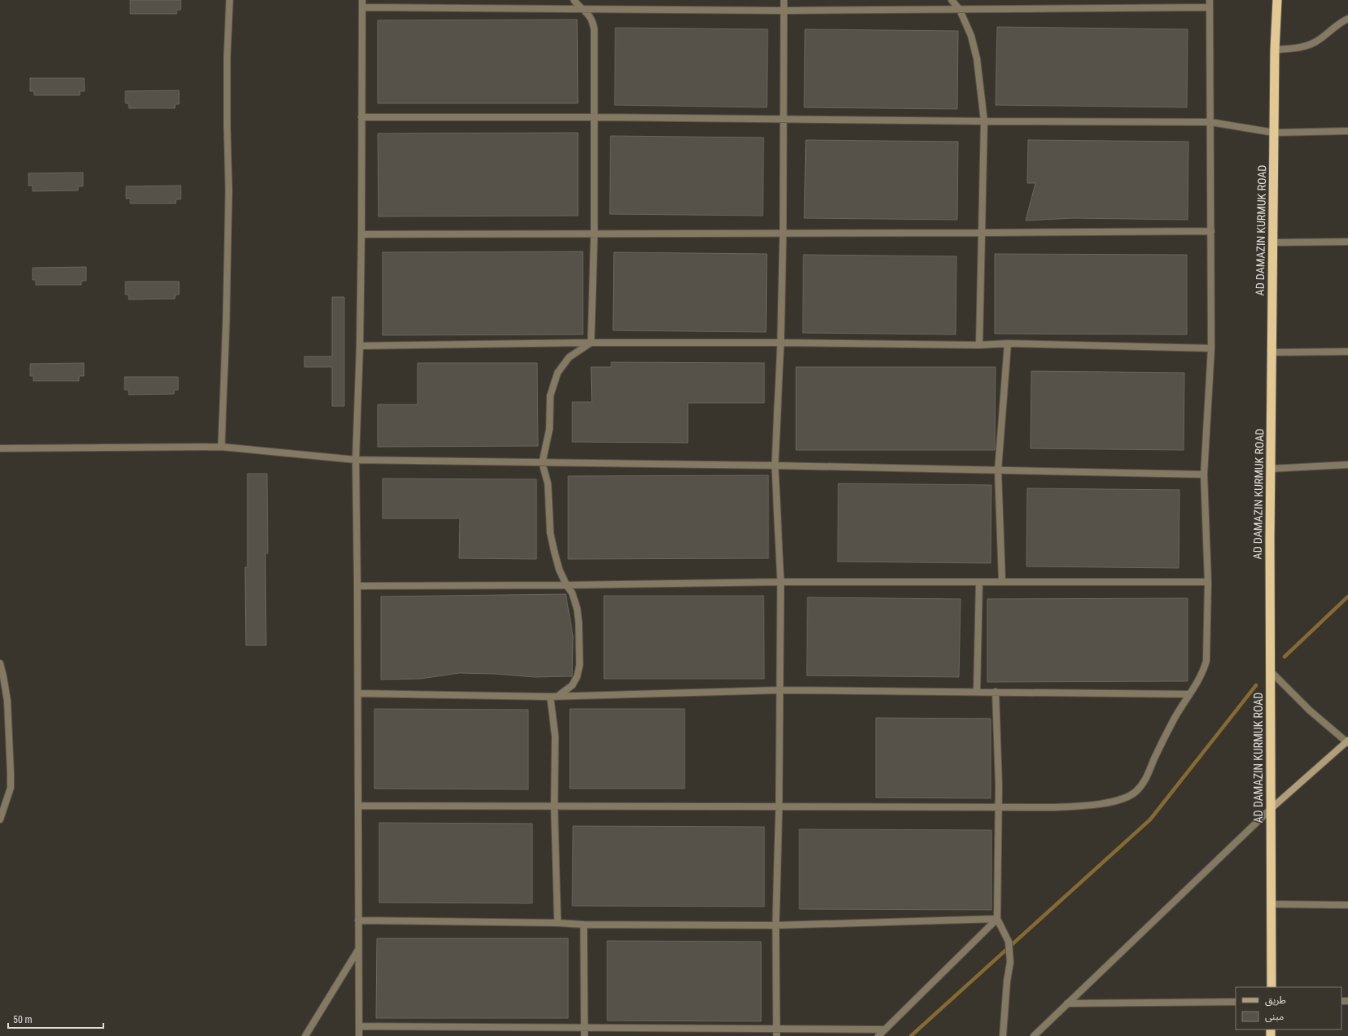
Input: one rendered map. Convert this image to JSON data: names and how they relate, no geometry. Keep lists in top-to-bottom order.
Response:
{
  "streets": {
    "highway": ["AD DAMAZIN KURMUK ROAD"]
  },
  "legend": ["طريق", "مبنى"],
  "scale_bar": "50 m"
}
